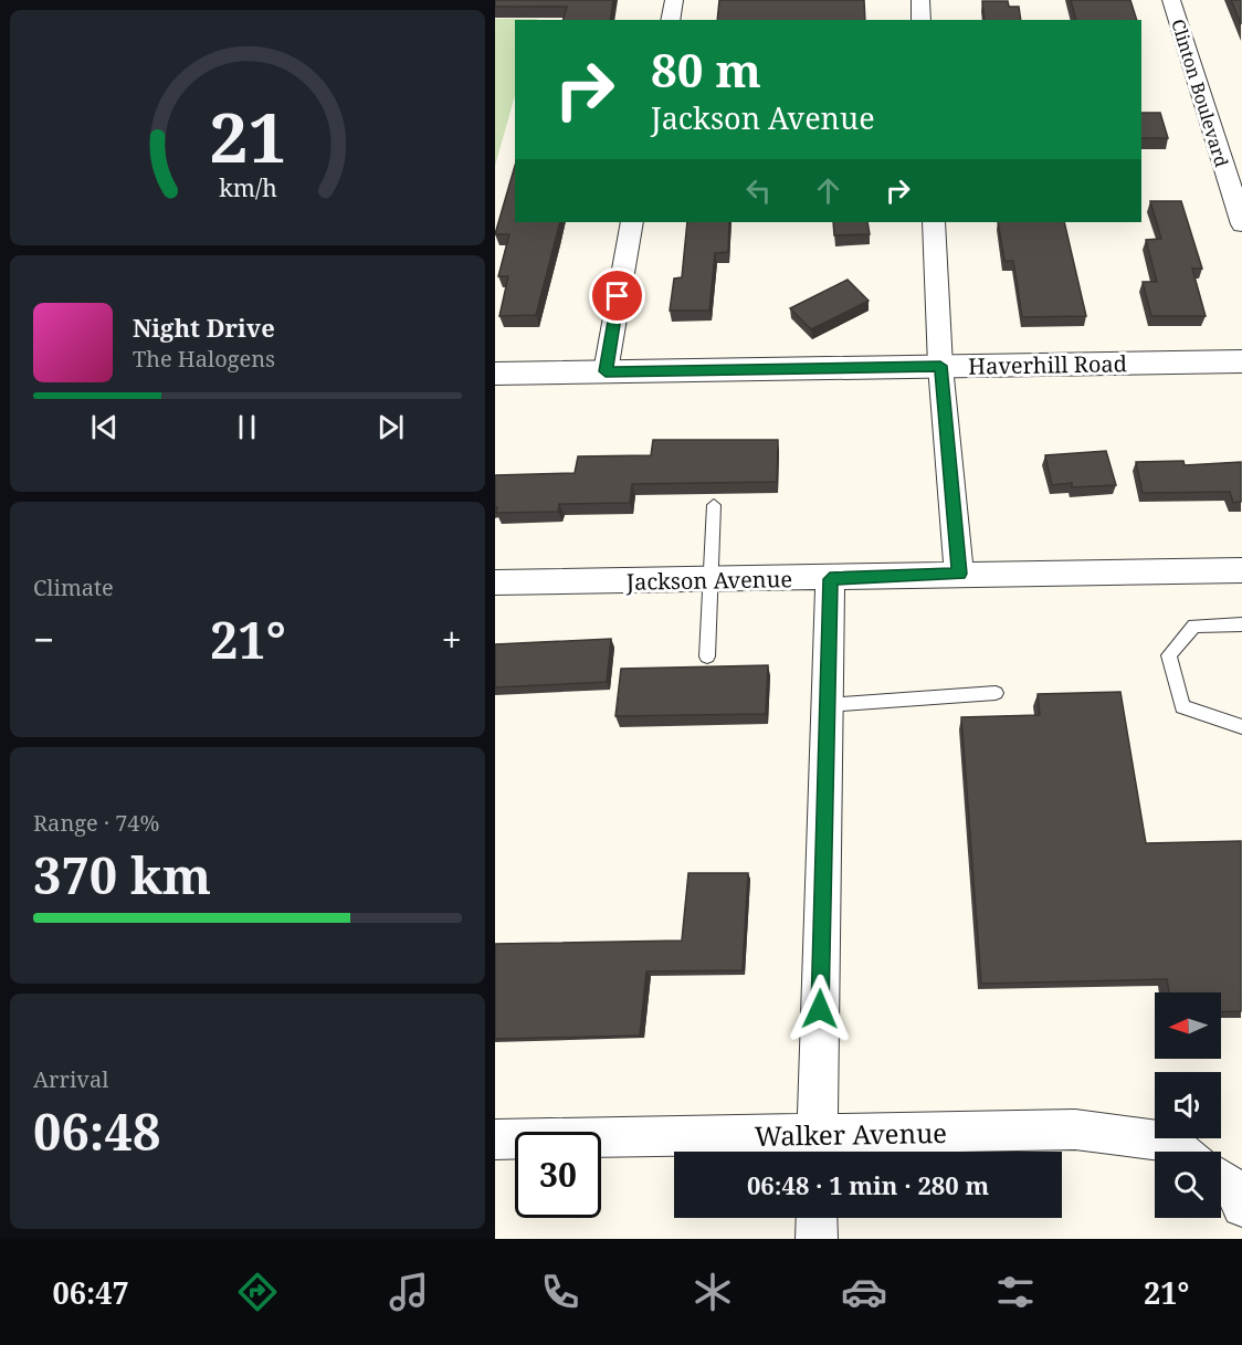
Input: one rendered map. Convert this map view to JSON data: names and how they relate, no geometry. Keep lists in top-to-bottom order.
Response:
{
  "streets": {
    "street": [
      "Clinton Boulevard",
      "Haverhill Road",
      "Jackson Avenue",
      "Walker Avenue"
    ]
  },
  "north": "left",
  "page": {
    "turn": ["80 m", "Jackson Avenue"],
    "song": ["Night Drive", "The Halogens"],
    "tile": [
      "Climate",
      ["Range · 74%", "370 km"],
      ["Arrival", "06:48"]
    ],
    "heat": ["−", "21°", "+"],
    "limit": "30",
    "trip": "06:48 · 1 min · 280 m",
    "tabs": ["06:47", "21°"],
    "gauge": ["21", "km/h"]
  }
}
